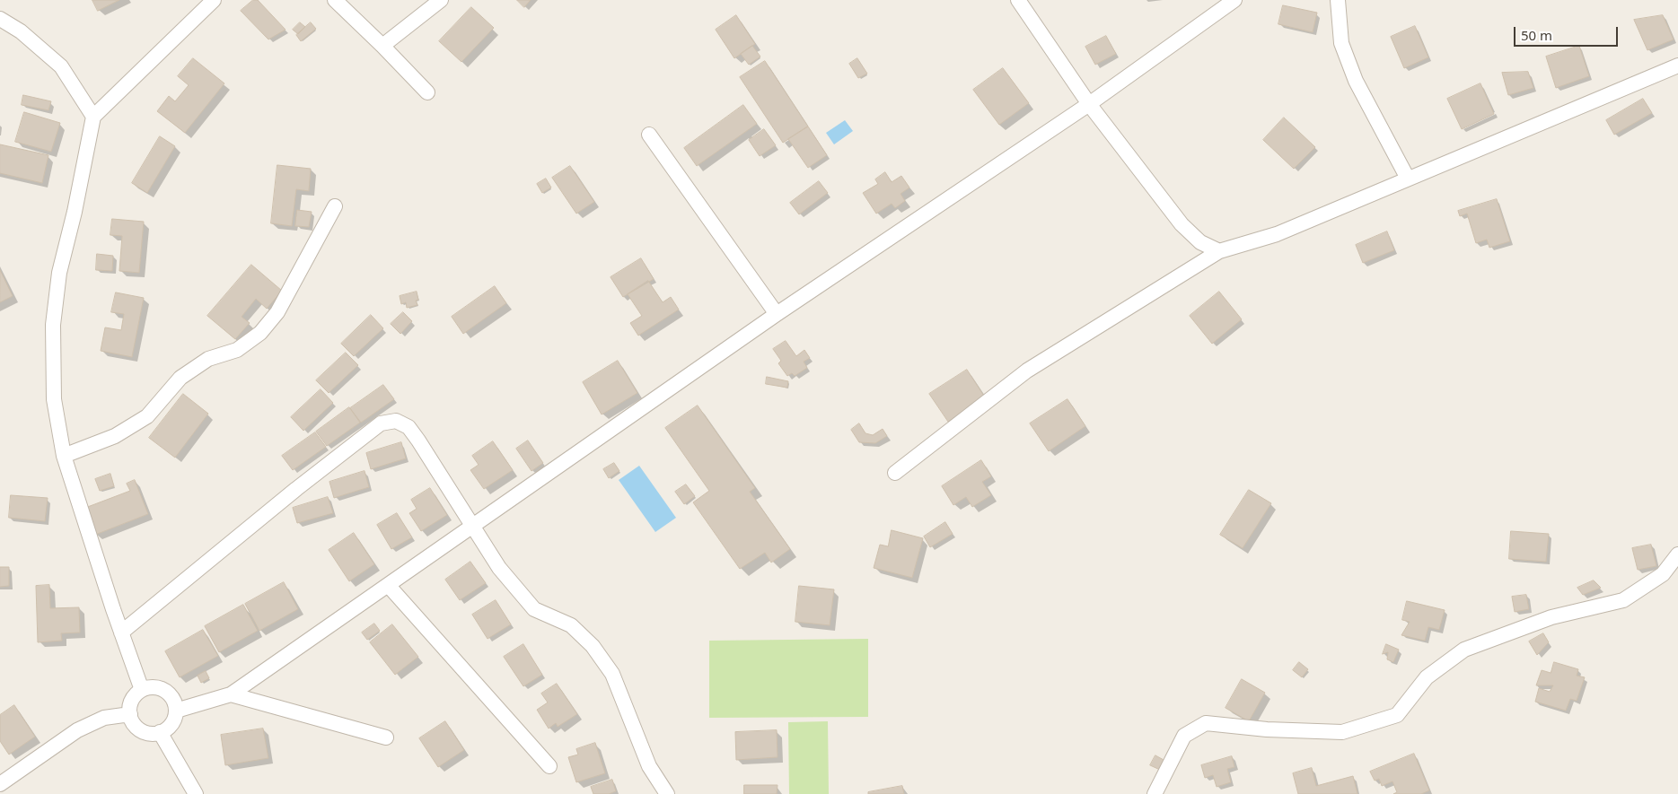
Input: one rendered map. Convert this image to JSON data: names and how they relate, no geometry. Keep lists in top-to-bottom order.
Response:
{
  "scale_bar": "50 m"
}
